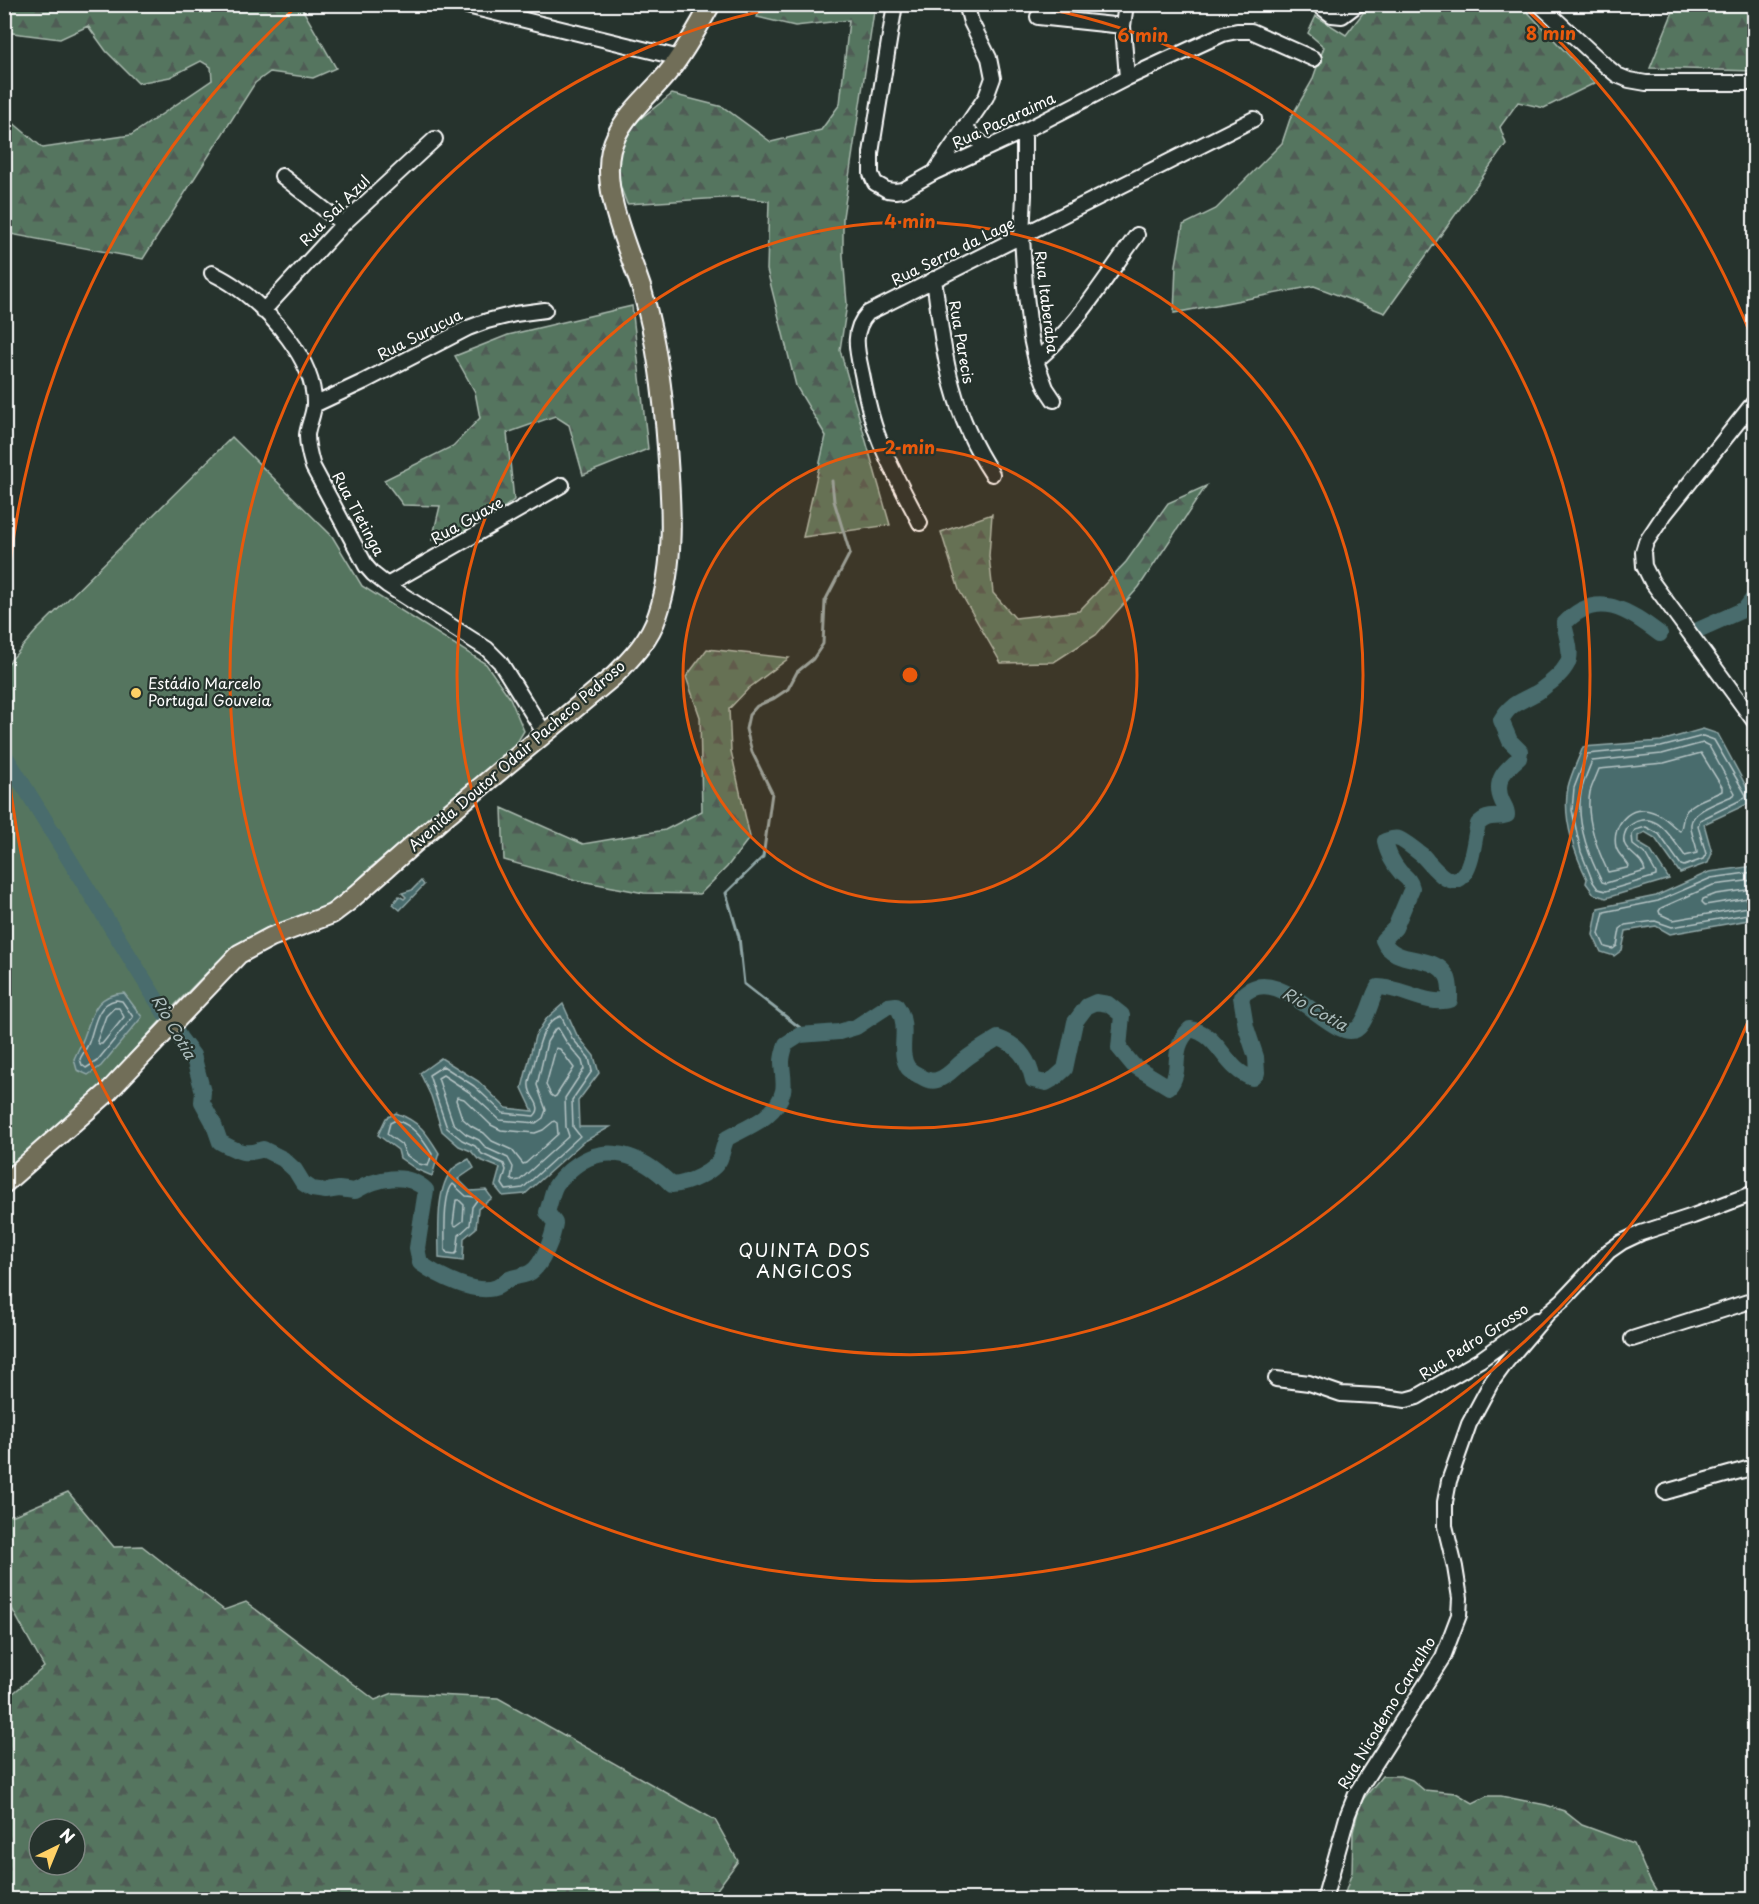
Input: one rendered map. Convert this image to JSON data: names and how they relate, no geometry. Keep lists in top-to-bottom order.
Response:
{
  "streets": {
    "main road": ["Avenida Doutor Odair Pacheco Pedroso"],
    "street": [
      "Rua Pacaraima",
      "Rua Sai Azul",
      "Rua Serra da Lage",
      "Rua Itaberaba",
      "Rua Surucua",
      "Rua Parecis",
      "Rua Tietinga",
      "Rua Guaxe",
      "Rua Pedro Grosso",
      "Rua Nicodemo Carvalho"
    ]
  },
  "crossings": [
    ["Rua Pacaraima", "Rua Itaberaba"],
    ["Rua Sai Azul", "Rua Tietinga"],
    ["Rua Serra da Lage", "Rua Itaberaba"],
    ["Rua Serra da Lage", "Rua Parecis"],
    ["Rua Surucua", "Rua Tietinga"],
    ["Rua Tietinga", "Rua Guaxe"],
    ["Rua Tietinga", "Avenida Doutor Odair Pacheco Pedroso"],
    ["Rua Pedro Grosso", "Rua Nicodemo Carvalho"]
  ],
  "districts": ["QUINTA DOS ANGICOS"],
  "water": ["Rio Cotia"],
  "places": ["Estádio Marcelo Portugal Gouveia"],
  "north": "top right",
  "rings": [
    "8 min",
    "6 min",
    "4 min",
    "2 min"
  ]
}
